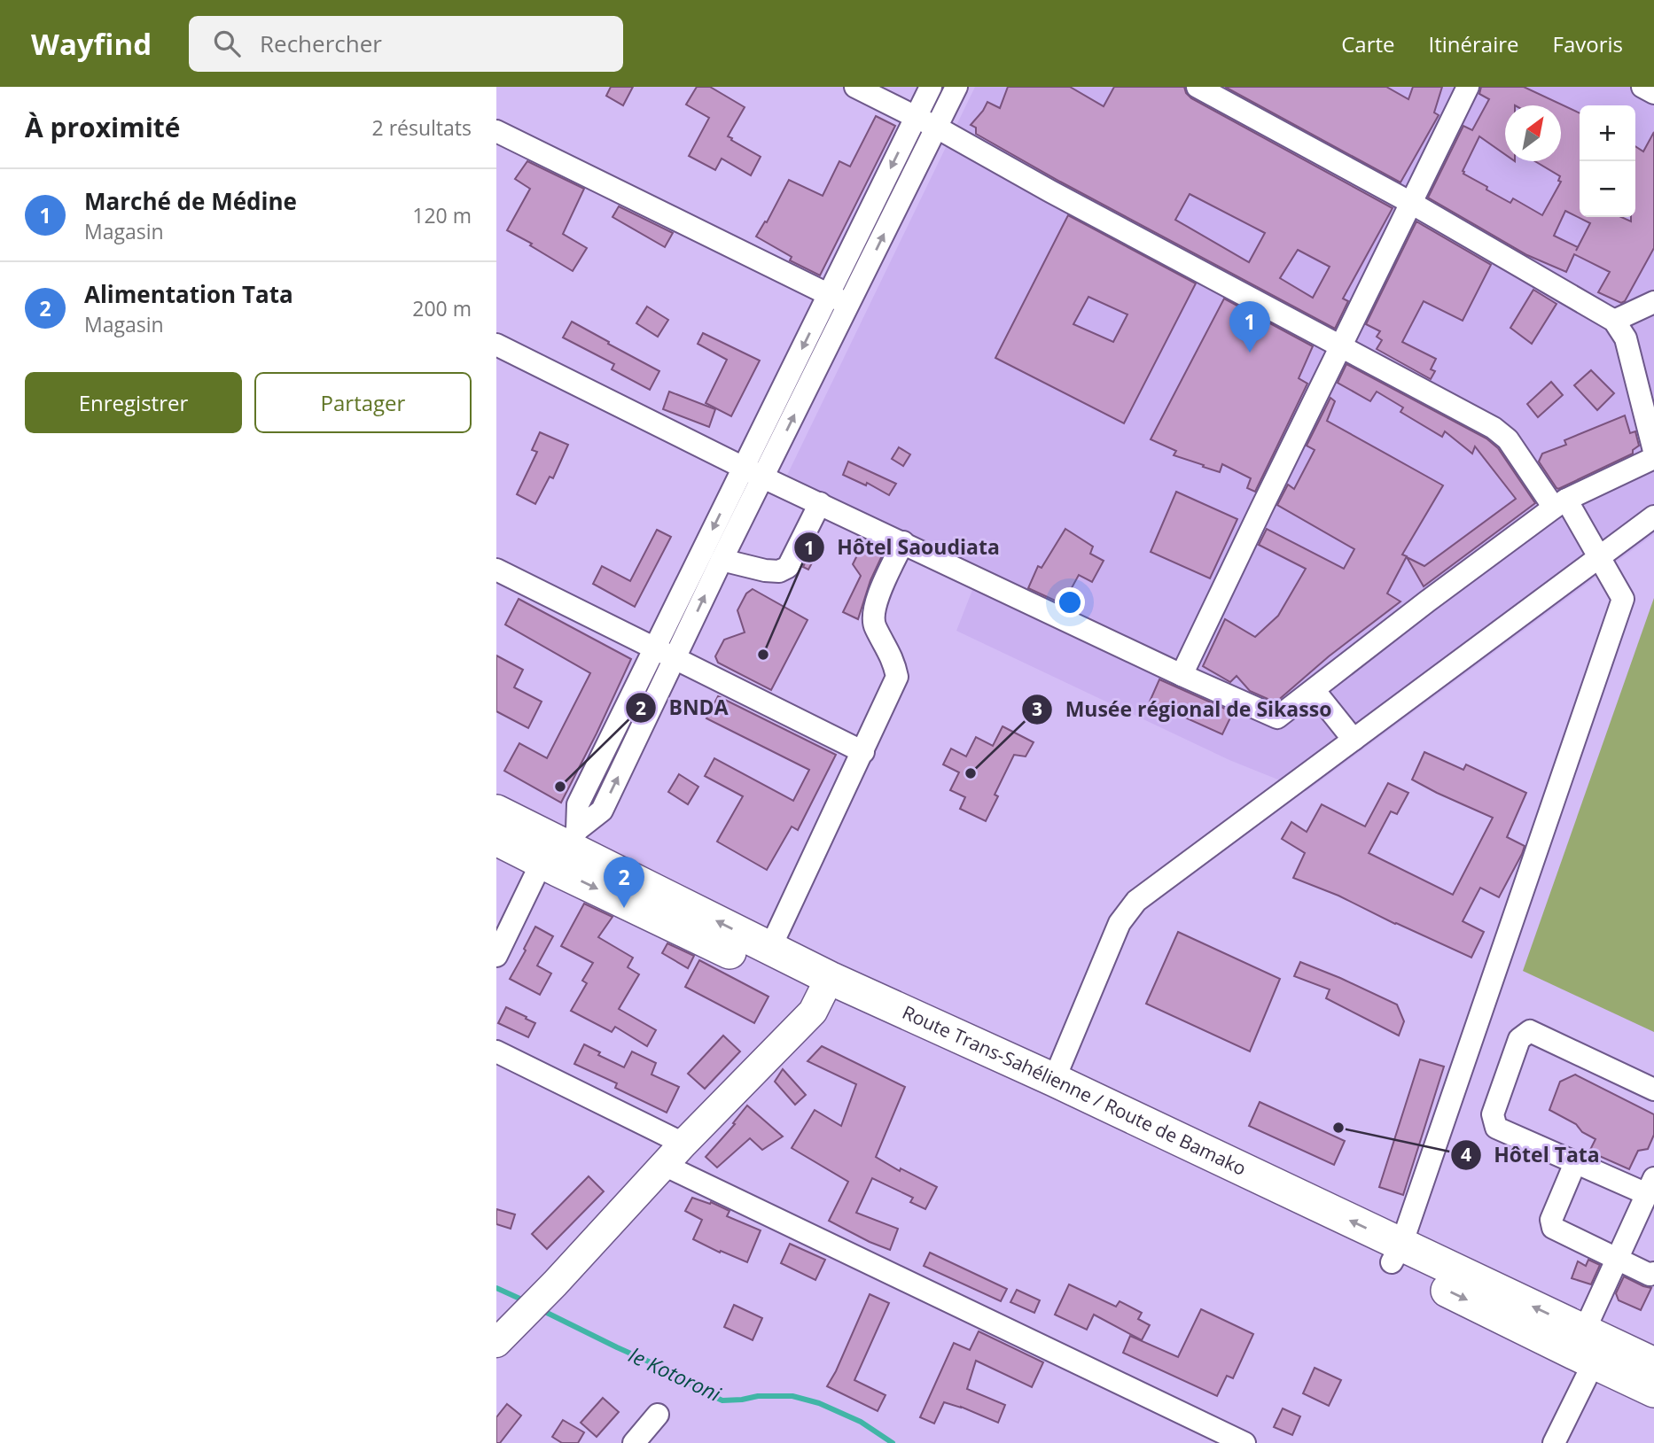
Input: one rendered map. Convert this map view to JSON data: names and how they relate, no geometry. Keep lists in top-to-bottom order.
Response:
{
  "streets": {
    "highway": ["Route Trans-Sahélienne / Route de Bamako"]
  },
  "water": ["le Kotoroni"],
  "places": [
    "Hôtel Saoudiata",
    "Musée régional de Sikasso",
    "BNDA",
    "Hôtel Tata"
  ],
  "north": "top right",
  "page": {
    "header": "Wayfind",
    "search": "Rechercher",
    "nav": ["Carte", "Itinéraire", "Favoris"],
    "heading": ["À proximité", "2 résultats"],
    "map_buttons": ["+", "−"],
    "list": [
      {
        "mark": "1",
        "name": "Marché de Médine",
        "note": "Magasin",
        "value": "120 m"
      },
      {
        "mark": "2",
        "name": "Alimentation Tata",
        "note": "Magasin",
        "value": "200 m"
      }
    ],
    "pins": ["1", "2"],
    "buttons": ["Enregistrer", "Partager"]
  }
}
